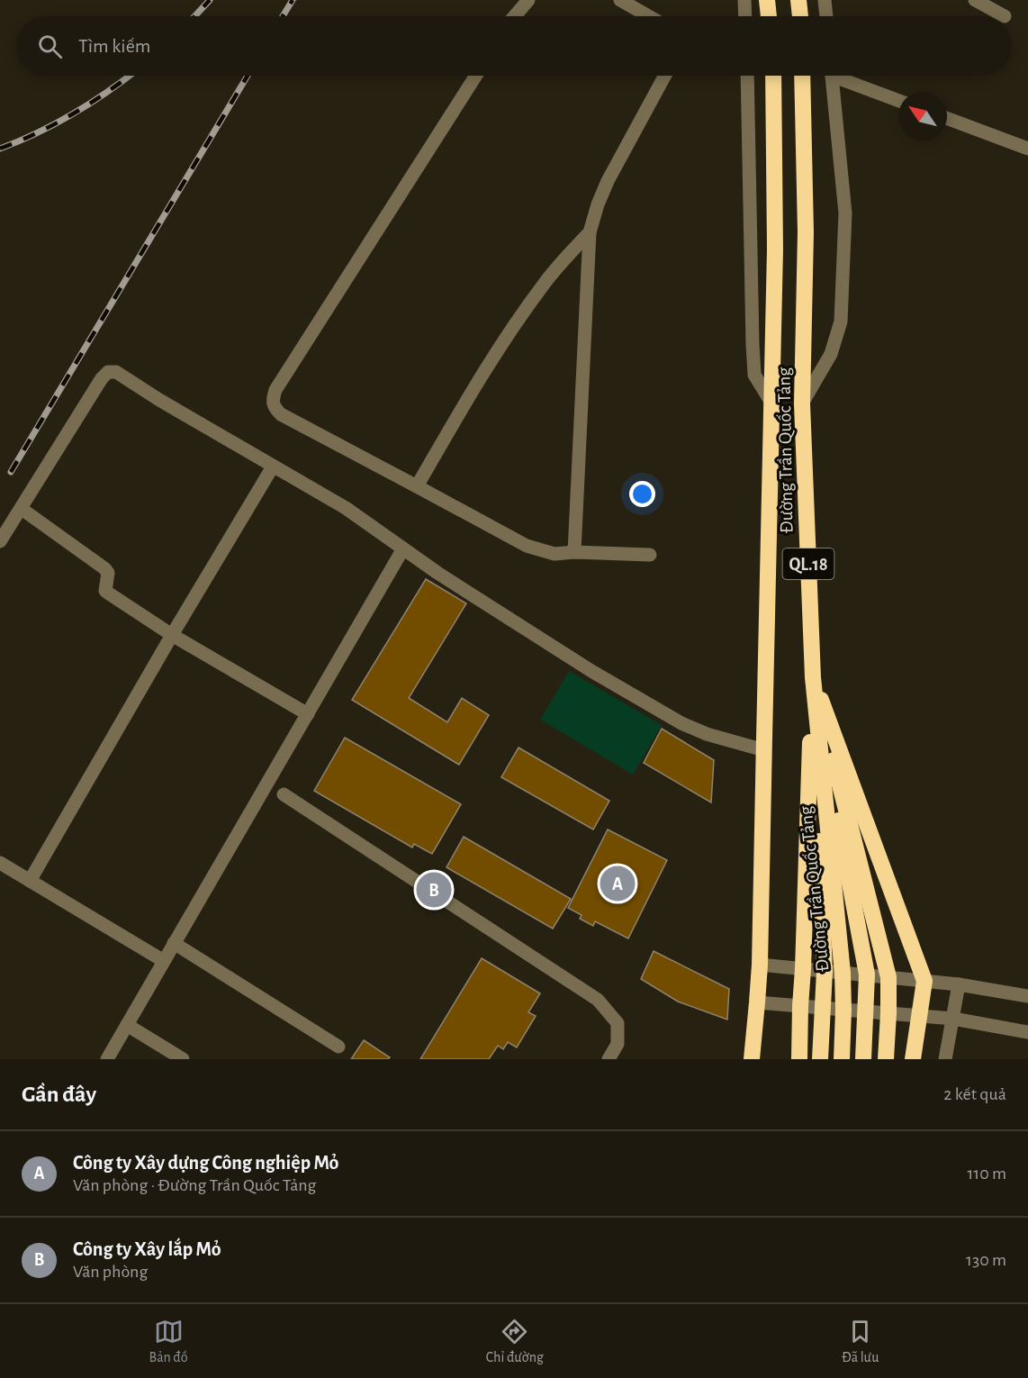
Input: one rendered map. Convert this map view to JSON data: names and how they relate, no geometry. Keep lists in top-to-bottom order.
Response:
{
  "streets": {
    "highway": ["Đường Trần Quốc Tảng", "QL.18"]
  },
  "north": "top left",
  "page": {
    "search": "Tìm kiếm",
    "pins": ["A", "B"],
    "heading": ["Gần đây", "2 kết quả"],
    "list": [
      {
        "mark": "A",
        "name": "Công ty Xây dựng Công nghiệp Mỏ",
        "note": "Văn phòng · Đường Trần Quốc Tảng",
        "value": "110 m"
      },
      {
        "mark": "B",
        "name": "Công ty Xây lắp Mỏ",
        "note": "Văn phòng",
        "value": "130 m"
      }
    ],
    "nav": ["Bản đồ", "Chỉ đường", "Đã lưu"]
  }
}
